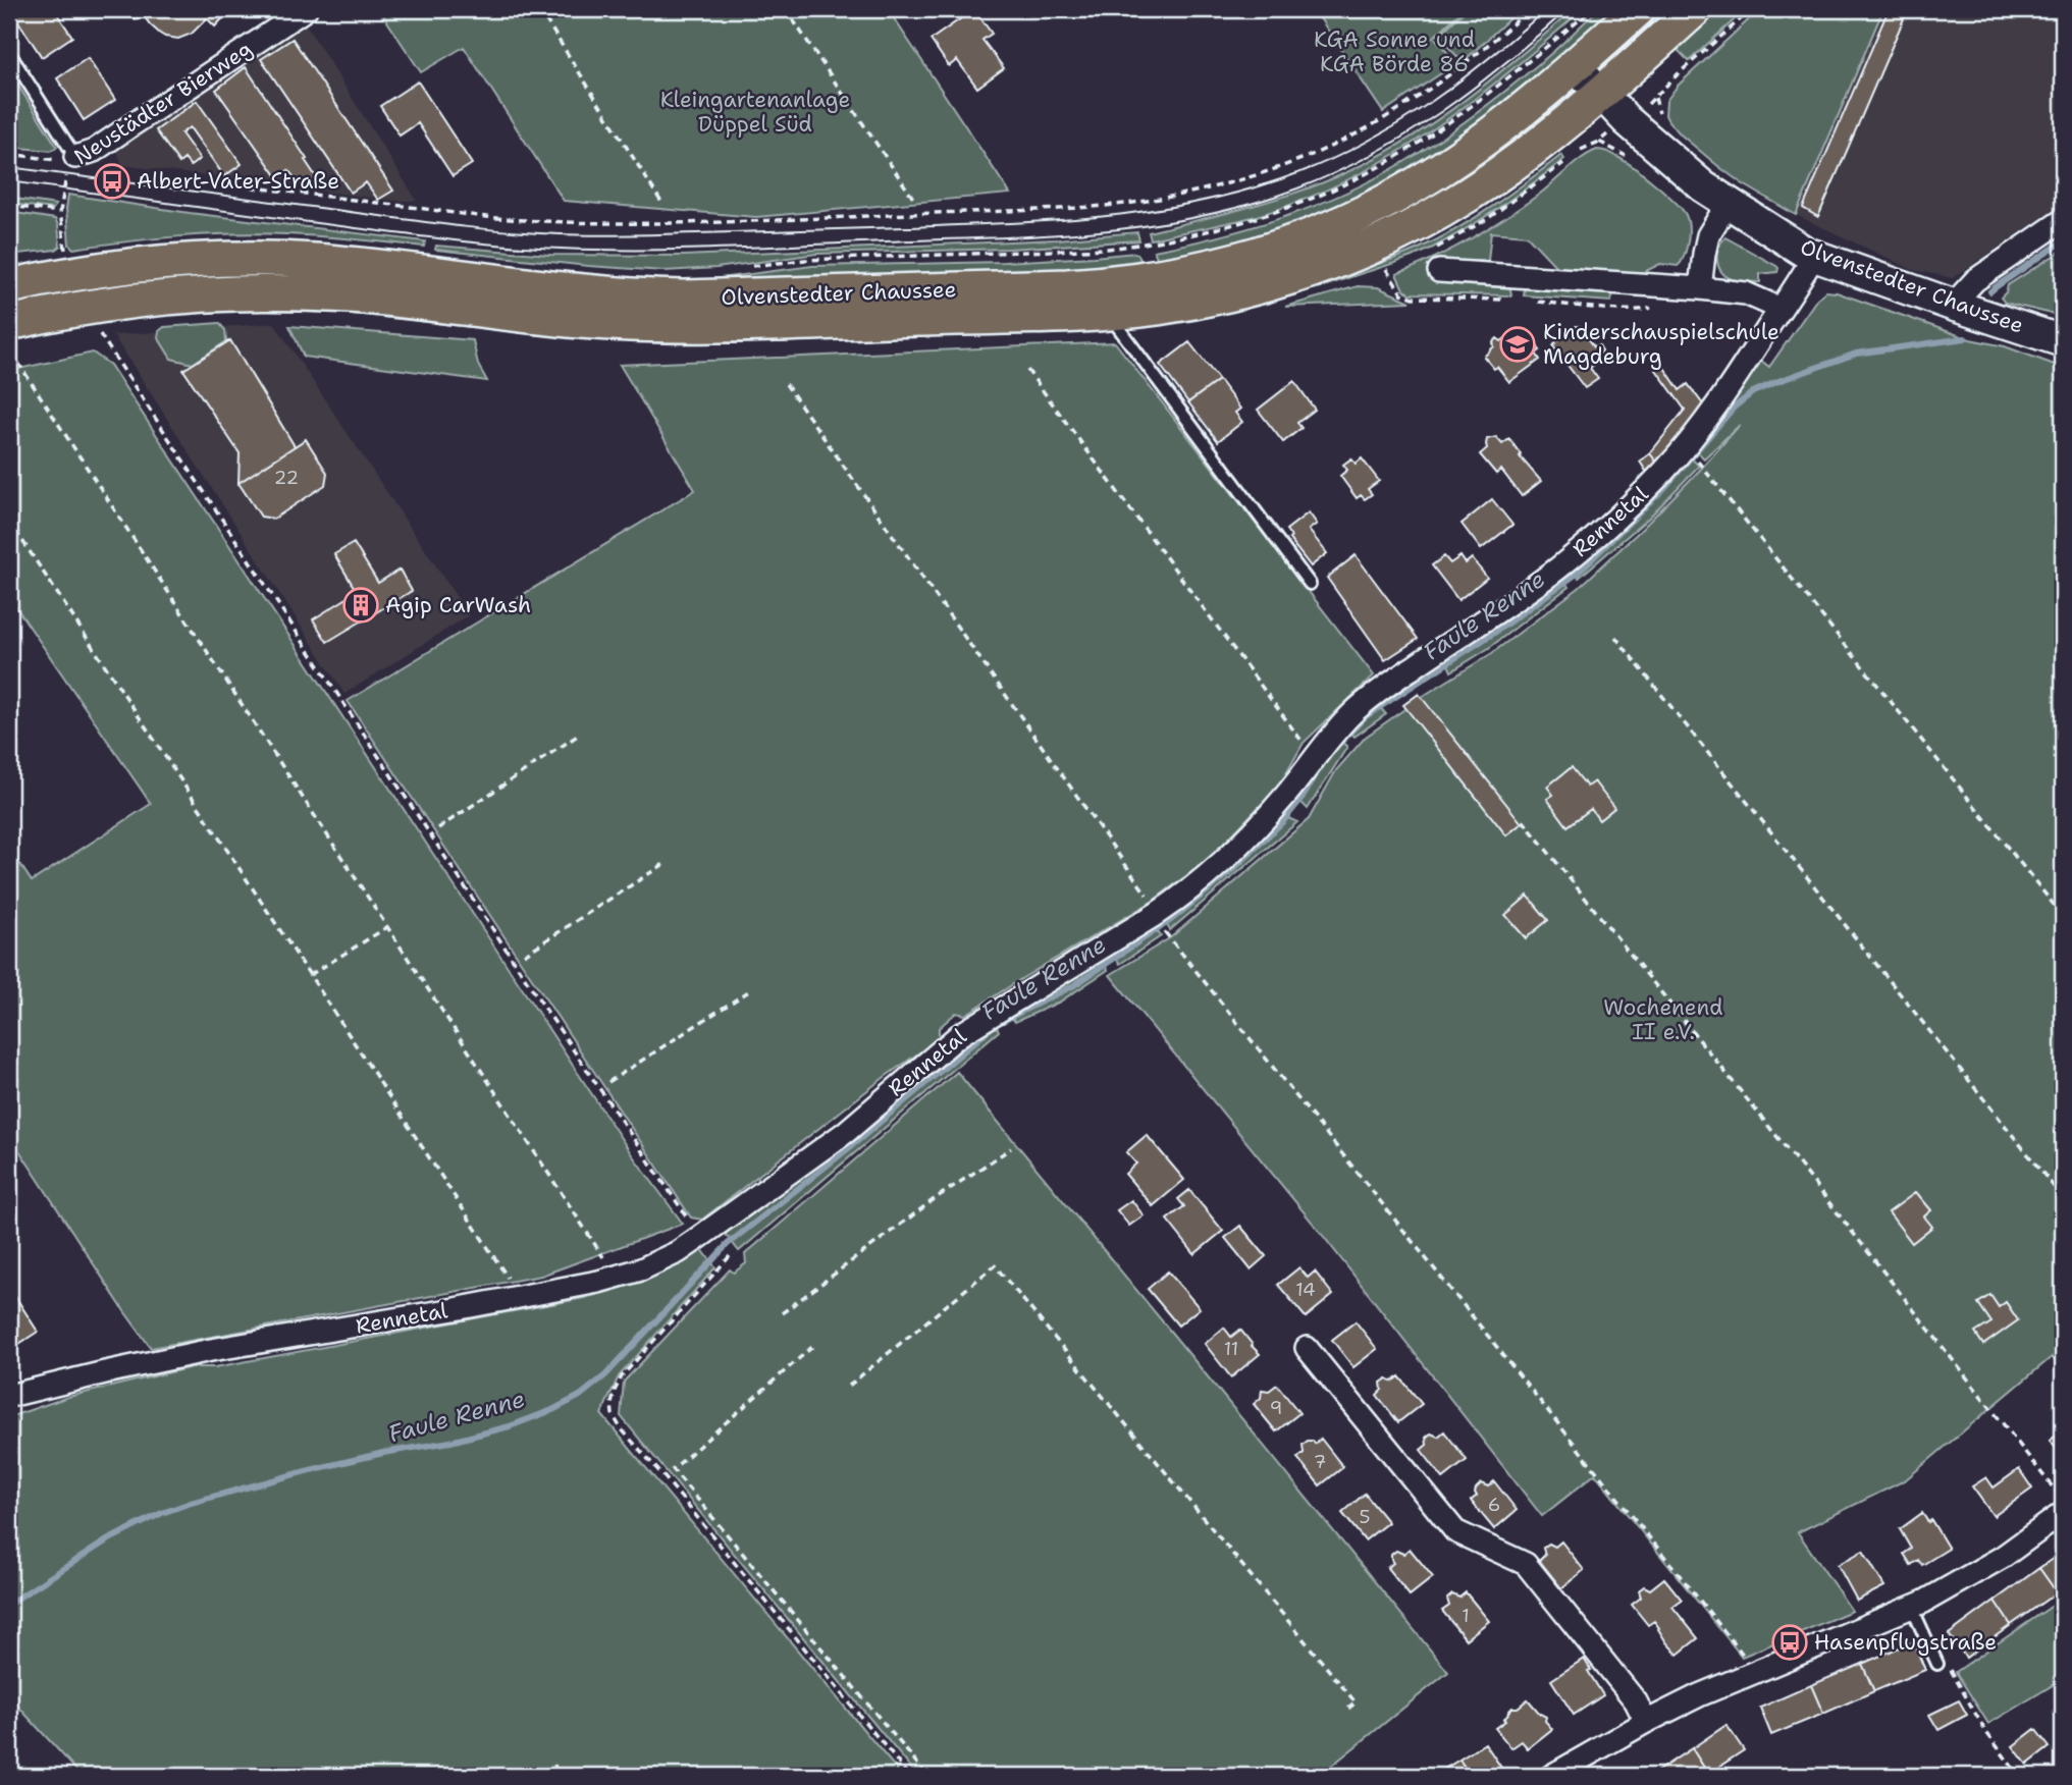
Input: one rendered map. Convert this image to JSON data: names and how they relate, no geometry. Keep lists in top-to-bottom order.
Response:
{
  "streets": {
    "main road": ["Olvenstedter Chaussee"],
    "street": ["Neustädter Bierweg", "Rennetal"]
  },
  "crossings": [
    ["Olvenstedter Chaussee", "Rennetal"]
  ],
  "water": ["Faule Renne"],
  "parks": ["KGA Sonne und KGA Börde 86", "Kleingartenanlage Düppel Süd", "Wochenend II e.V."],
  "places": {
    "bus stop": ["Albert-Vater-Straße", "Hasenpflugstraße"],
    "school or university": ["Kinderschauspielschule Magdeburg"],
    "building": ["Agip CarWash"]
  },
  "house_numbers": [
    "22",
    "14",
    "11",
    "9",
    "7",
    "6",
    "5",
    "1"
  ]
}
